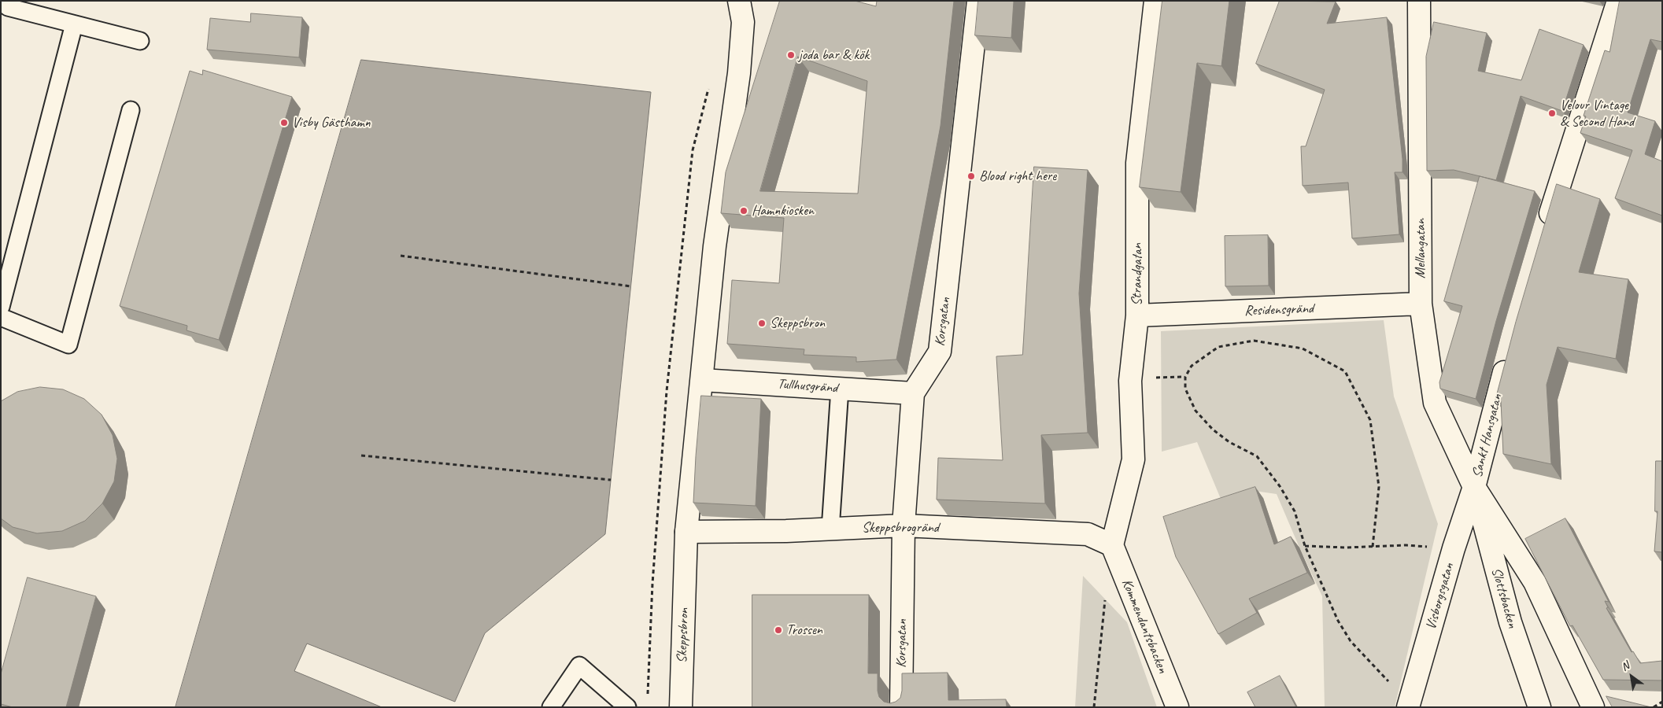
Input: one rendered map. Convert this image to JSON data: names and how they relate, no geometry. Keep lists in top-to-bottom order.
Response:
{
  "streets": {
    "street": [
      "Mellangatan",
      "Strandgatan",
      "Residensgränd",
      "Korsgatan",
      "Tullhusgränd",
      "Sankt Hansgatan",
      "Skeppsbrogränd",
      "Visborgsgatan",
      "Slottsbacken",
      "Kommendantsbacken",
      "Skeppsbron"
    ]
  },
  "crossings": [
    ["Mellangatan", "Residensgränd"],
    ["Mellangatan", "Sankt Hansgatan"],
    ["Mellangatan", "Visborgsgatan"],
    ["Mellangatan", "Slottsbacken"],
    ["Strandgatan", "Residensgränd"],
    ["Strandgatan", "Skeppsbrogränd"],
    ["Strandgatan", "Kommendantsbacken"],
    ["Korsgatan", "Tullhusgränd"],
    ["Korsgatan", "Skeppsbrogränd"],
    ["Tullhusgränd", "Skeppsbron"],
    ["Sankt Hansgatan", "Visborgsgatan"],
    ["Sankt Hansgatan", "Slottsbacken"],
    ["Skeppsbrogränd", "Kommendantsbacken"],
    ["Skeppsbrogränd", "Skeppsbron"],
    ["Visborgsgatan", "Slottsbacken"]
  ],
  "places": [
    "joda bar & kök",
    "Velour Vintage & Second Hand",
    "Visby Gästhamn",
    "Blood right here",
    "Hamnkiosken",
    "Skeppsbron",
    "Trossen"
  ],
  "north": "top left"
}
